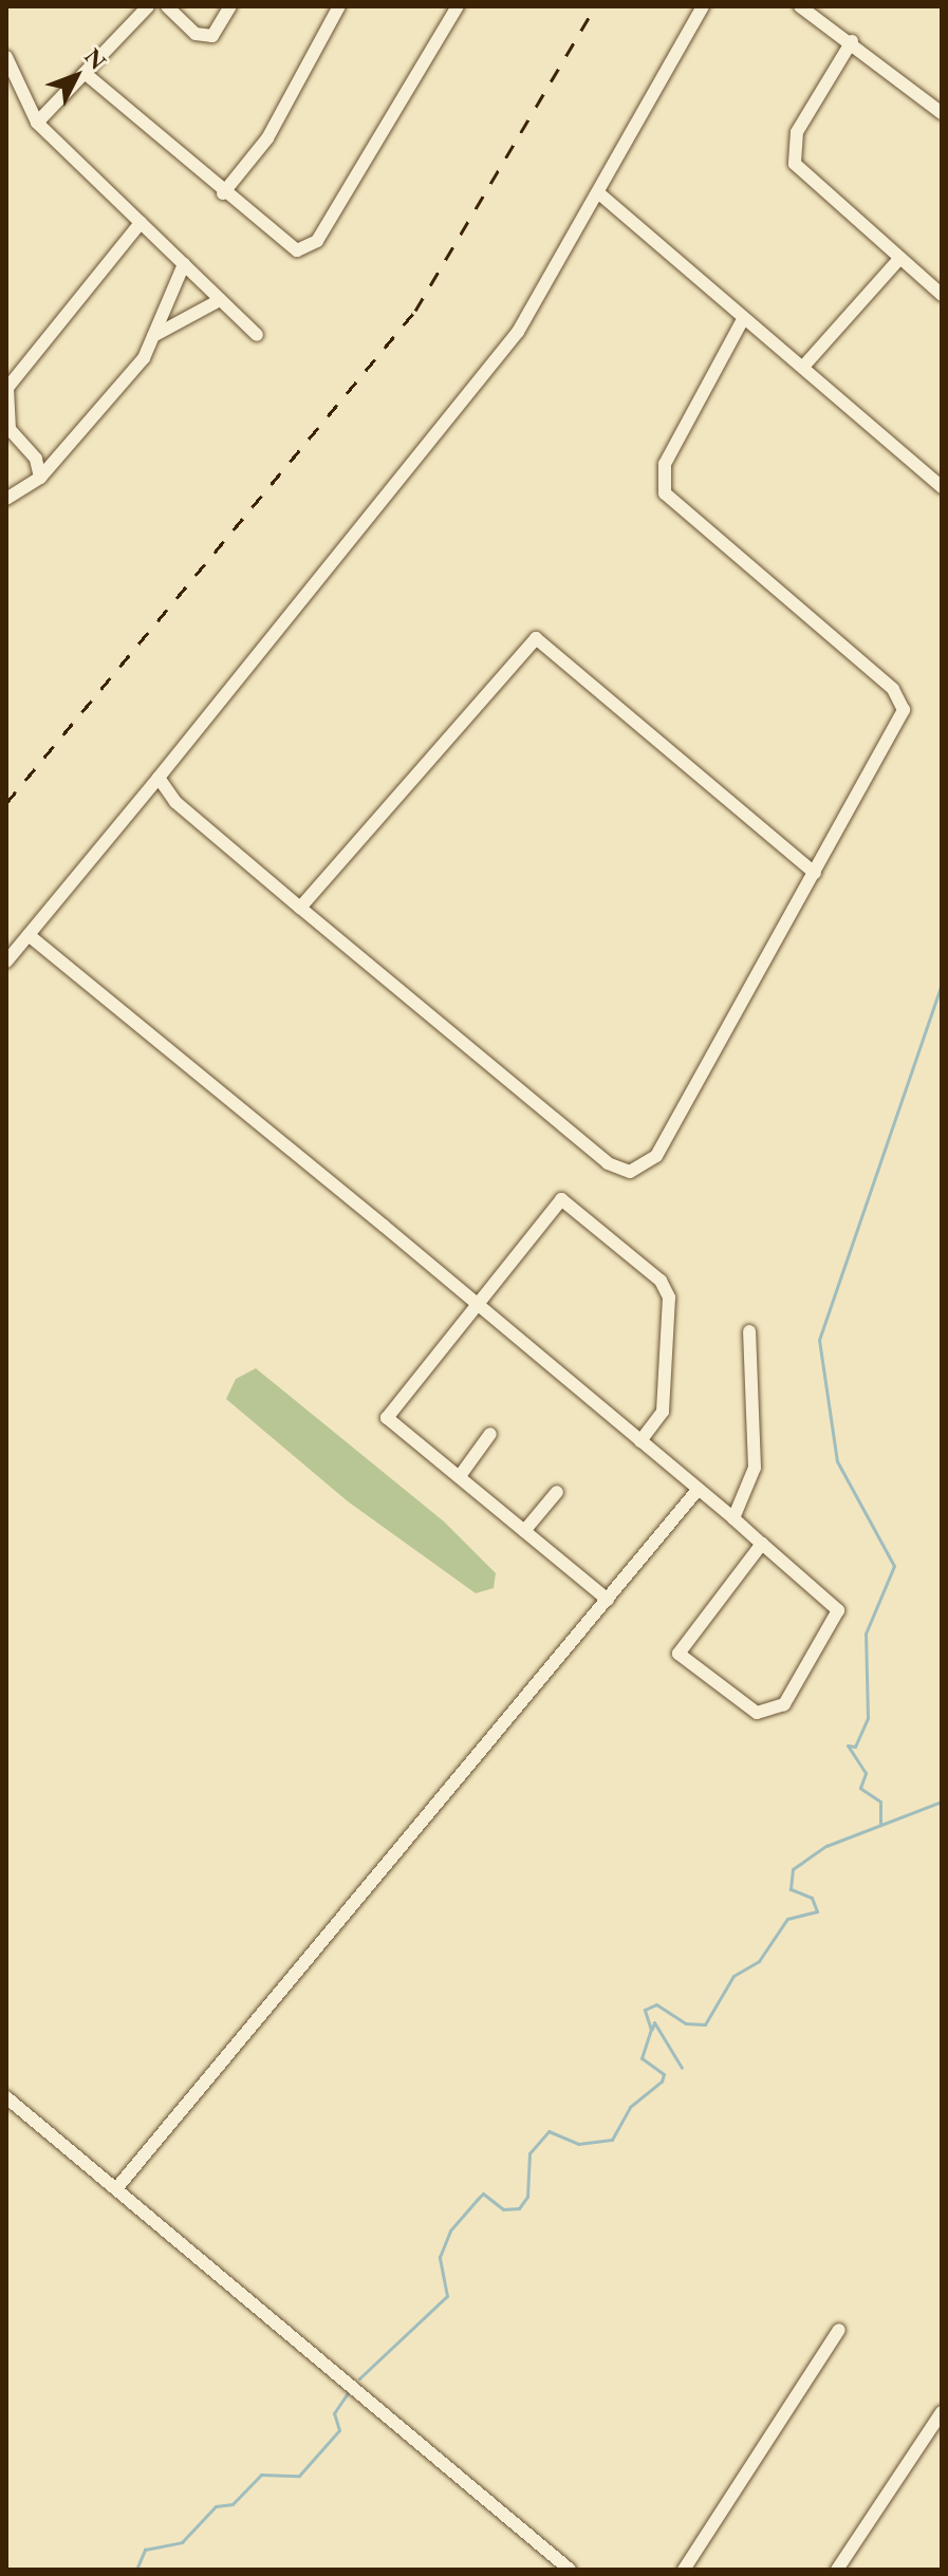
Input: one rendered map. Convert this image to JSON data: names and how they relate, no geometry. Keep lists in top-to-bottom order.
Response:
{
  "north": "top right"
}
